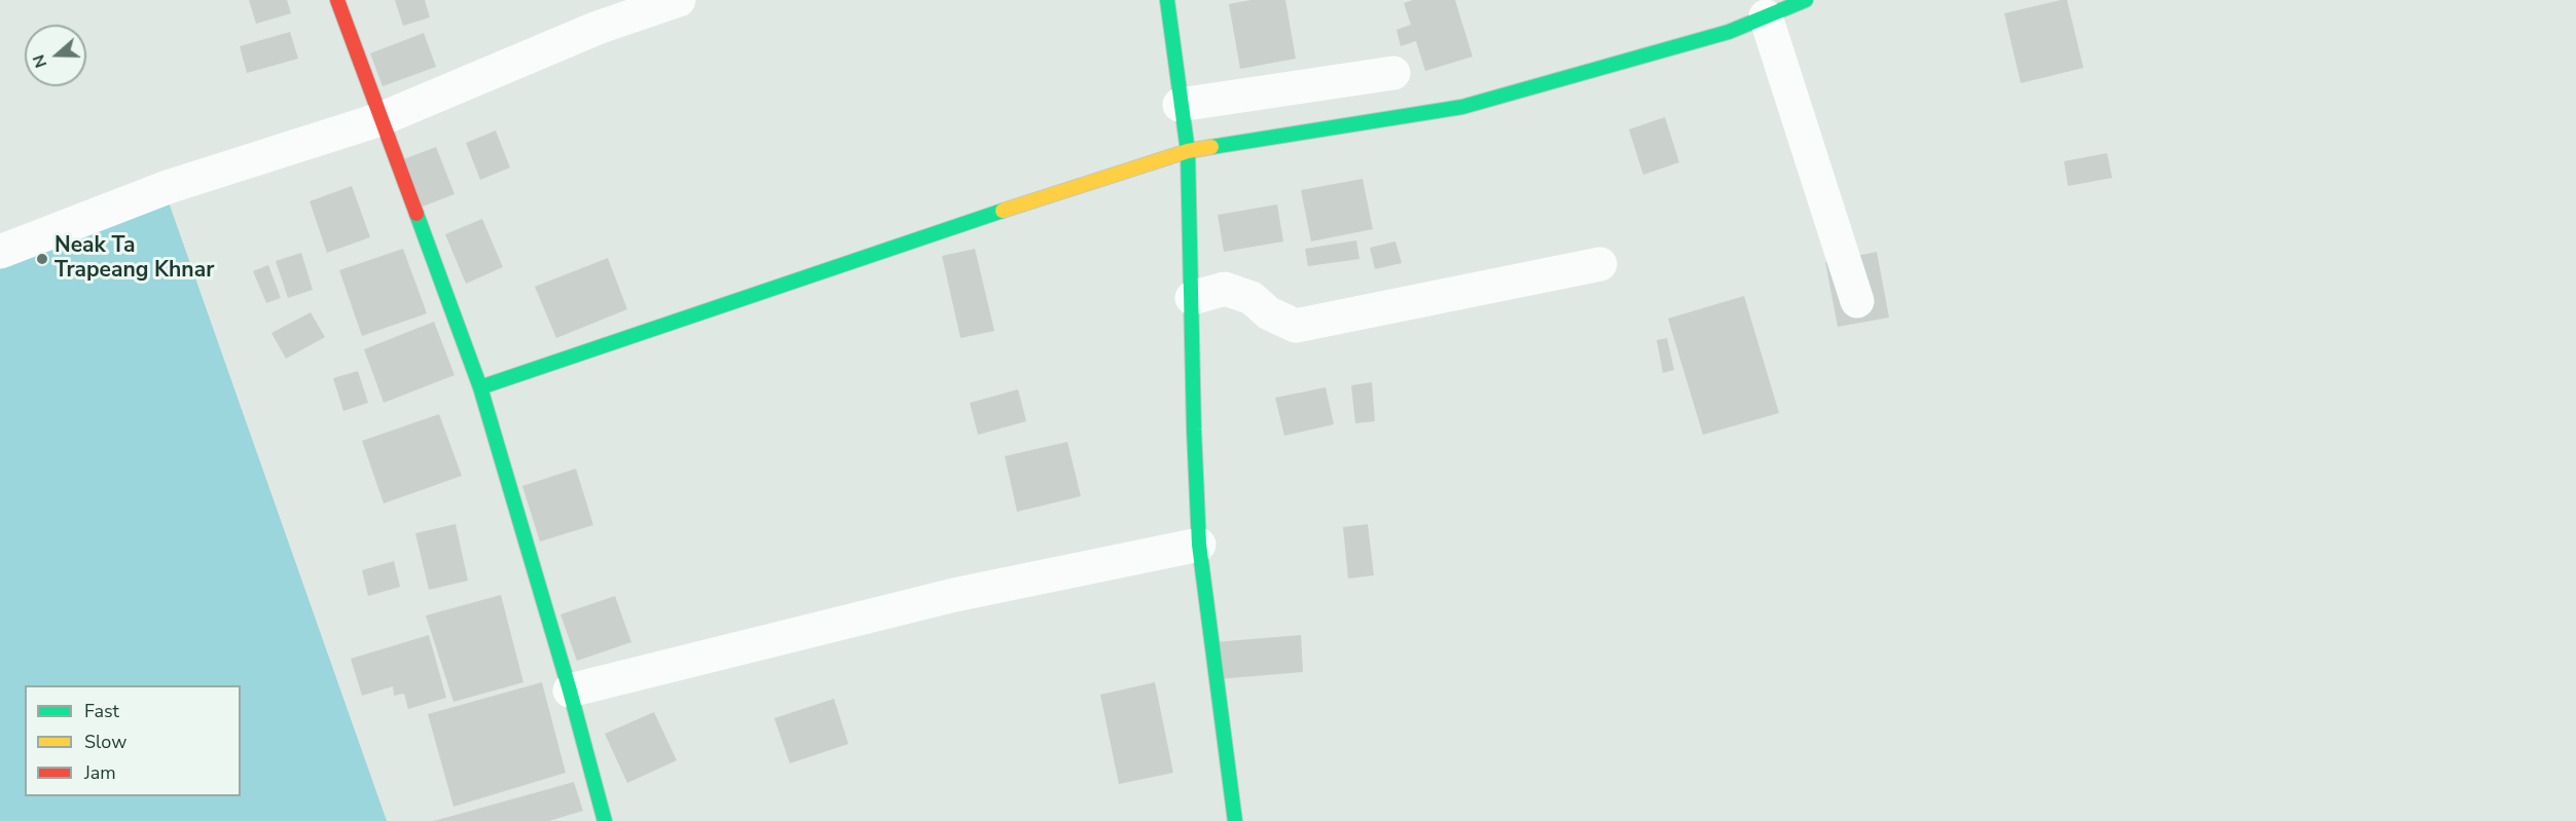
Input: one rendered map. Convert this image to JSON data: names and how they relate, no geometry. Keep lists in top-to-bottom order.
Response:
{
  "places": ["Neak Ta Trapeang Khnar"],
  "legend": ["Fast", "Slow", "Jam"],
  "north": "left"
}
